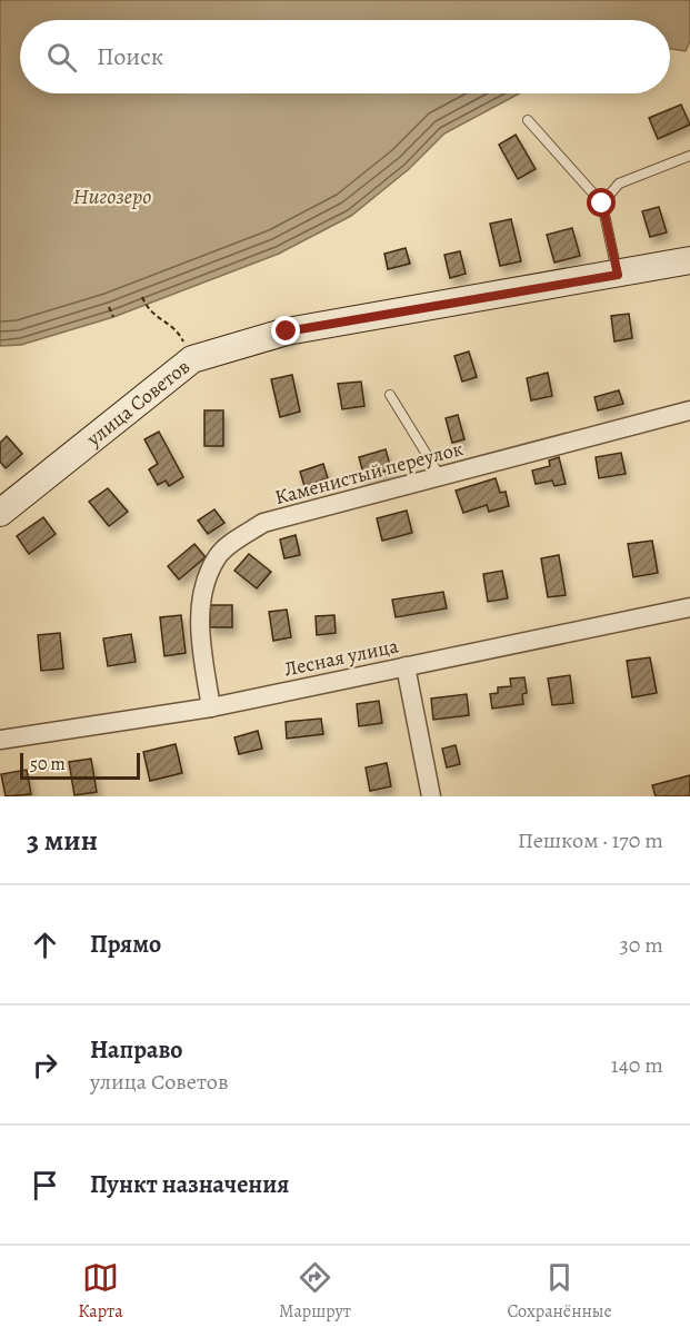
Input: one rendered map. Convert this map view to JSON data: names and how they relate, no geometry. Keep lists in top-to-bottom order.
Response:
{
  "streets": {
    "main road": ["улица Советов"],
    "street": ["Каменистый переулок", "Лесная улица"]
  },
  "crossings": [
    ["Каменистый переулок", "Лесная улица"]
  ],
  "water": ["Нигозеро"],
  "scale_bar": "50 m",
  "page": {
    "search": "Поиск",
    "scale": "50 m",
    "heading": ["3 мин", "Пешком · 170 m"],
    "list": [
      ["Прямо", "30 m"],
      ["Направо", "улица Советов", "140 m"],
      "Пункт назначения"
    ],
    "nav": ["Карта", "Маршрут", "Сохранённые"]
  }
}
